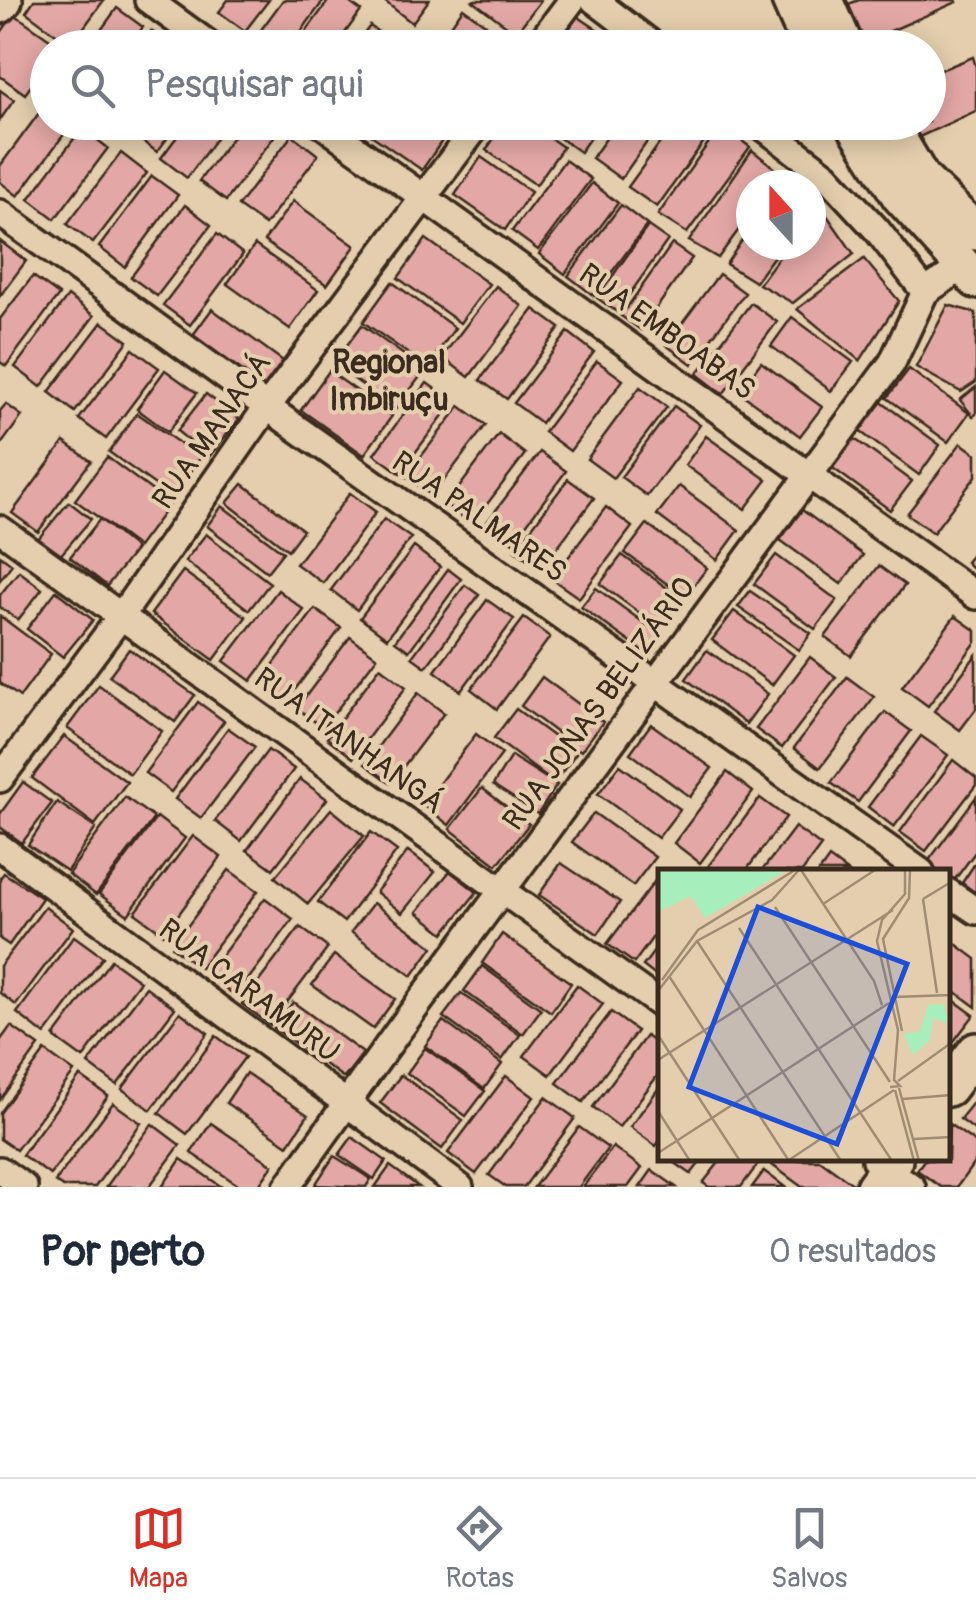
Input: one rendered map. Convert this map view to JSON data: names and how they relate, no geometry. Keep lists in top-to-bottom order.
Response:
{
  "streets": {
    "street": [
      "RUA EMBOABAS",
      "RUA MANACÁ",
      "RUA PALMARES",
      "RUA JONAS BELIZÁRIO",
      "RUA ITANHANGÁ",
      "RUA CARAMURU"
    ]
  },
  "crossings": [
    ["RUA EMBOABAS", "RUA MANACÁ"],
    ["RUA EMBOABAS", "RUA JONAS BELIZÁRIO"],
    ["RUA MANACÁ", "RUA PALMARES"],
    ["RUA MANACÁ", "RUA ITANHANGÁ"],
    ["RUA PALMARES", "RUA JONAS BELIZÁRIO"],
    ["RUA JONAS BELIZÁRIO", "RUA ITANHANGÁ"],
    ["RUA JONAS BELIZÁRIO", "RUA CARAMURU"]
  ],
  "districts": ["Regional Imbiruçu"],
  "north": "top",
  "page": {
    "search": "Pesquisar aqui",
    "heading": ["Por perto", "0 resultados"],
    "nav": ["Mapa", "Rotas", "Salvos"]
  }
}
